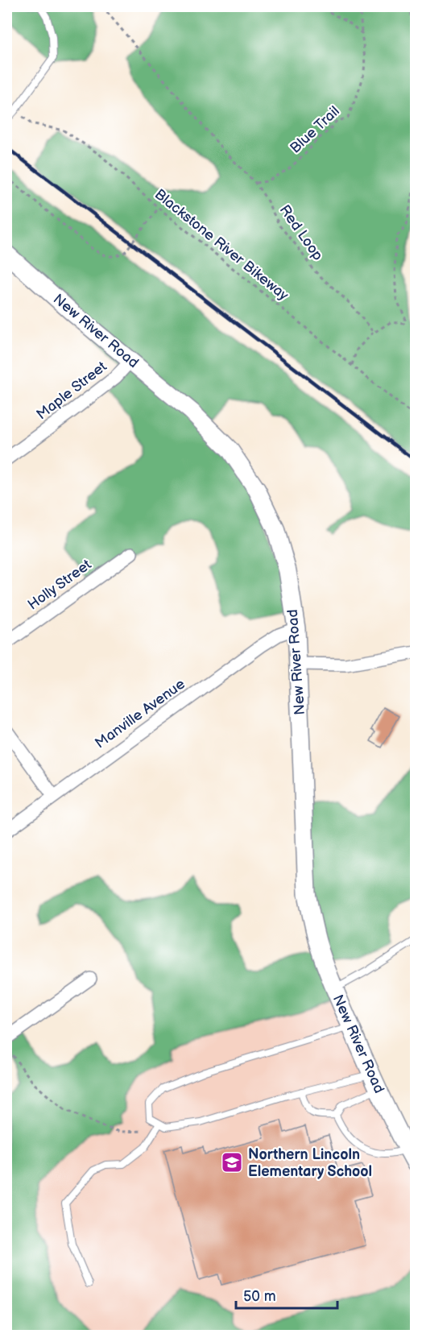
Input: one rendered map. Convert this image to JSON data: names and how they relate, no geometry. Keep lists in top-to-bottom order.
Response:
{
  "streets": {
    "street": [
      "New River Road",
      "Maple Street",
      "Holly Street",
      "Manville Avenue"
    ],
    "path": ["Blue Trail", "Red Loop", "Blackstone River Bikeway"]
  },
  "crossings": [
    ["Blue Trail", "Red Loop"],
    ["New River Road", "Maple Street"],
    ["New River Road", "Manville Avenue"]
  ],
  "places": {
    "school or university": ["Northern Lincoln Elementary School"]
  },
  "scale_bar": "50 m"
}
